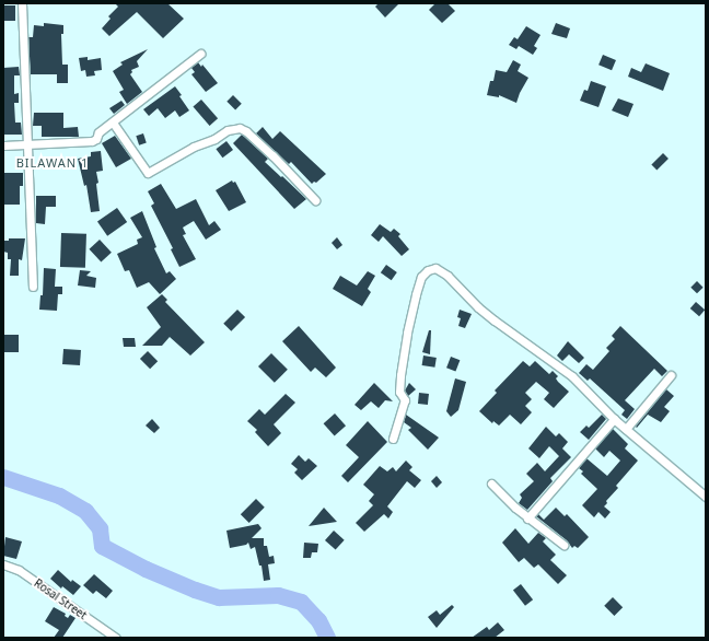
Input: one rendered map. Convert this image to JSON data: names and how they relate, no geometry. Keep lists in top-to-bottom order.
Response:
{
  "streets": {
    "street": ["Rosal Street"]
  },
  "districts": ["BILAWAN 1"]
}
